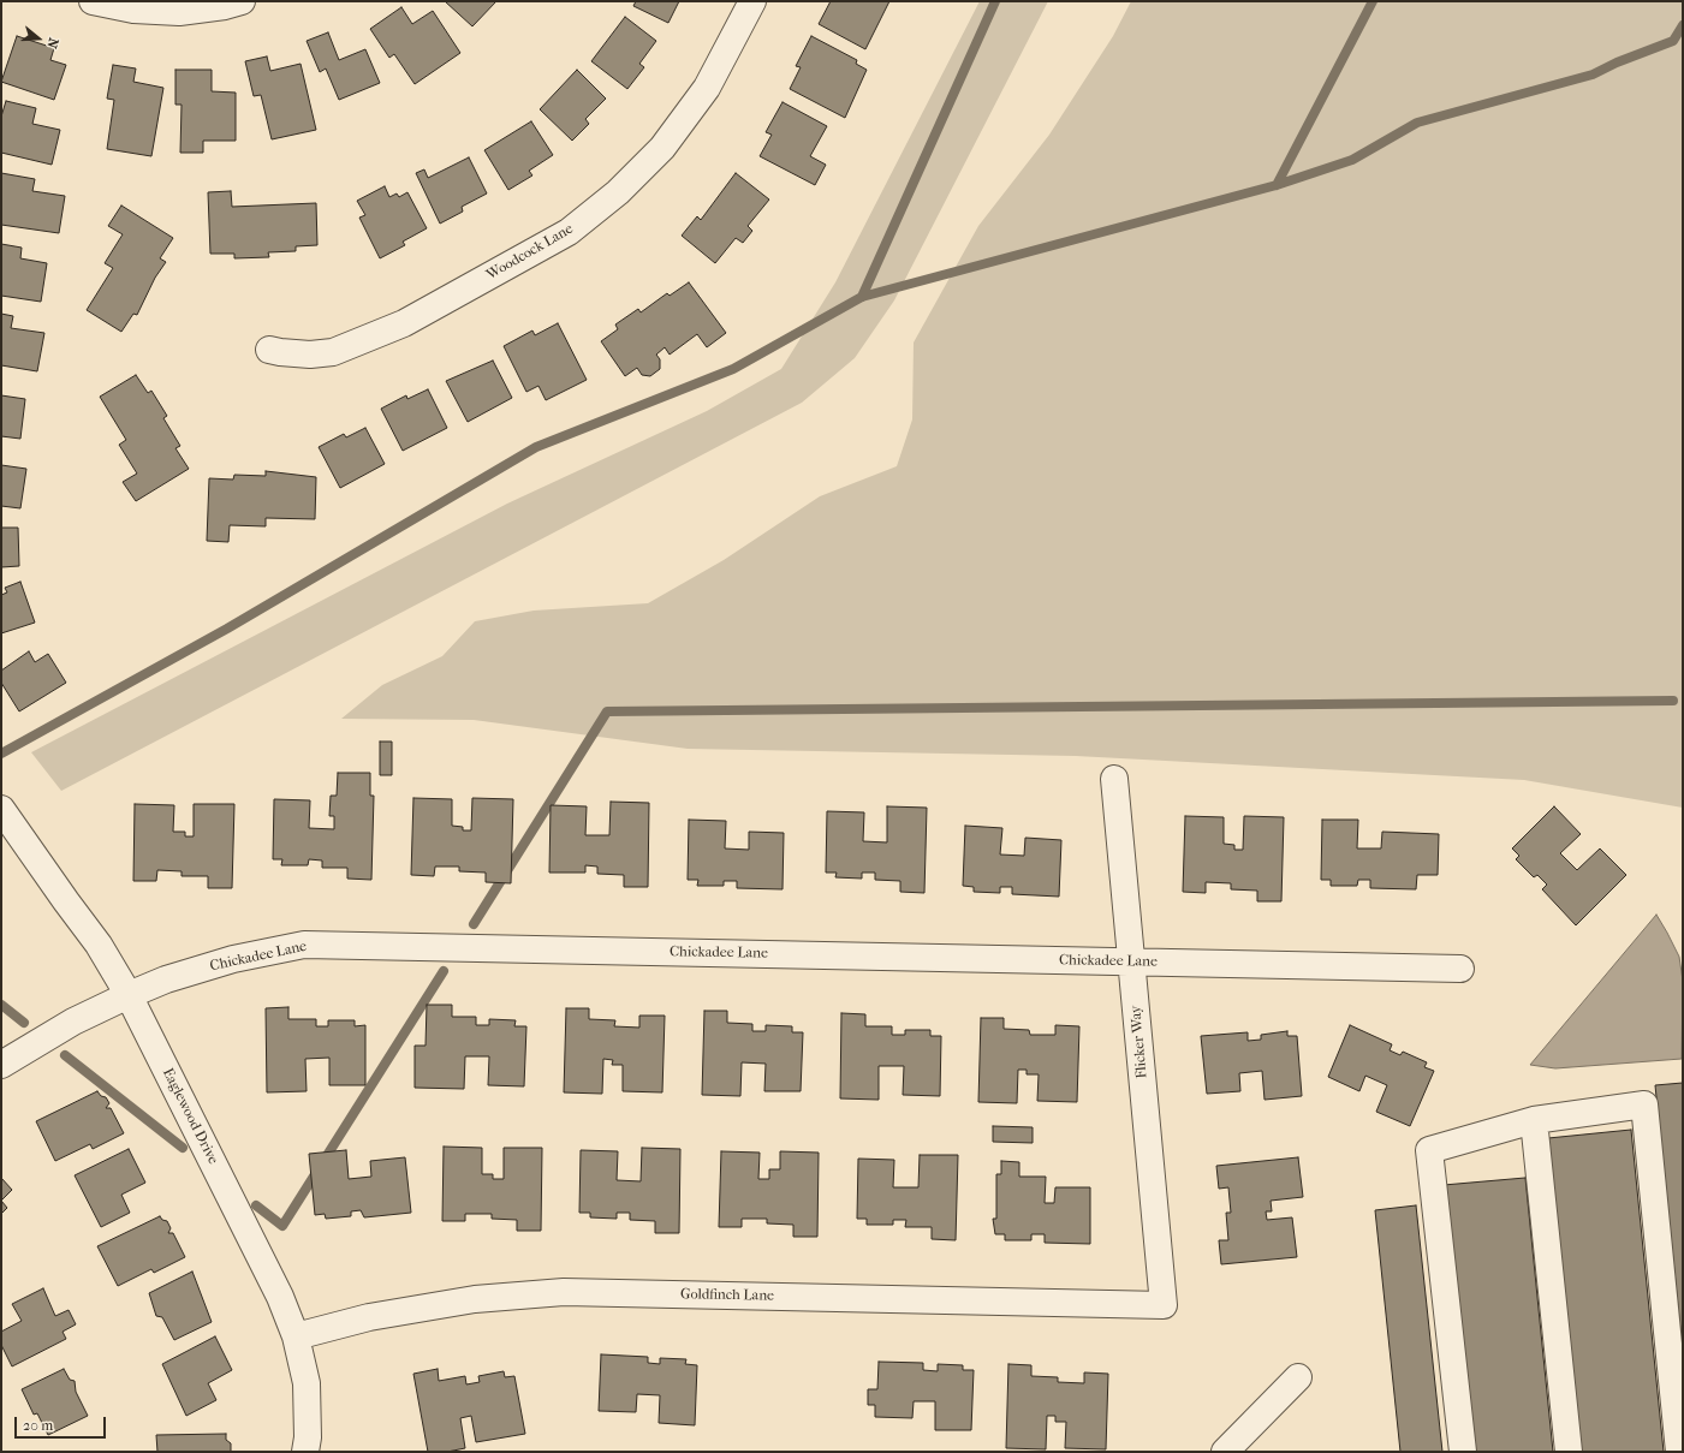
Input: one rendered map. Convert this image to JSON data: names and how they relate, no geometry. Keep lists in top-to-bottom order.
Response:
{
  "streets": {
    "street": [
      "Woodcock Lane",
      "Chickadee Lane",
      "Flicker Way",
      "Eaglewood Drive",
      "Goldfinch Lane"
    ]
  },
  "crossings": [
    ["Chickadee Lane", "Flicker Way"],
    ["Chickadee Lane", "Eaglewood Drive"],
    ["Flicker Way", "Goldfinch Lane"],
    ["Eaglewood Drive", "Goldfinch Lane"]
  ],
  "scale_bar": "20 m",
  "north": "right"
}
